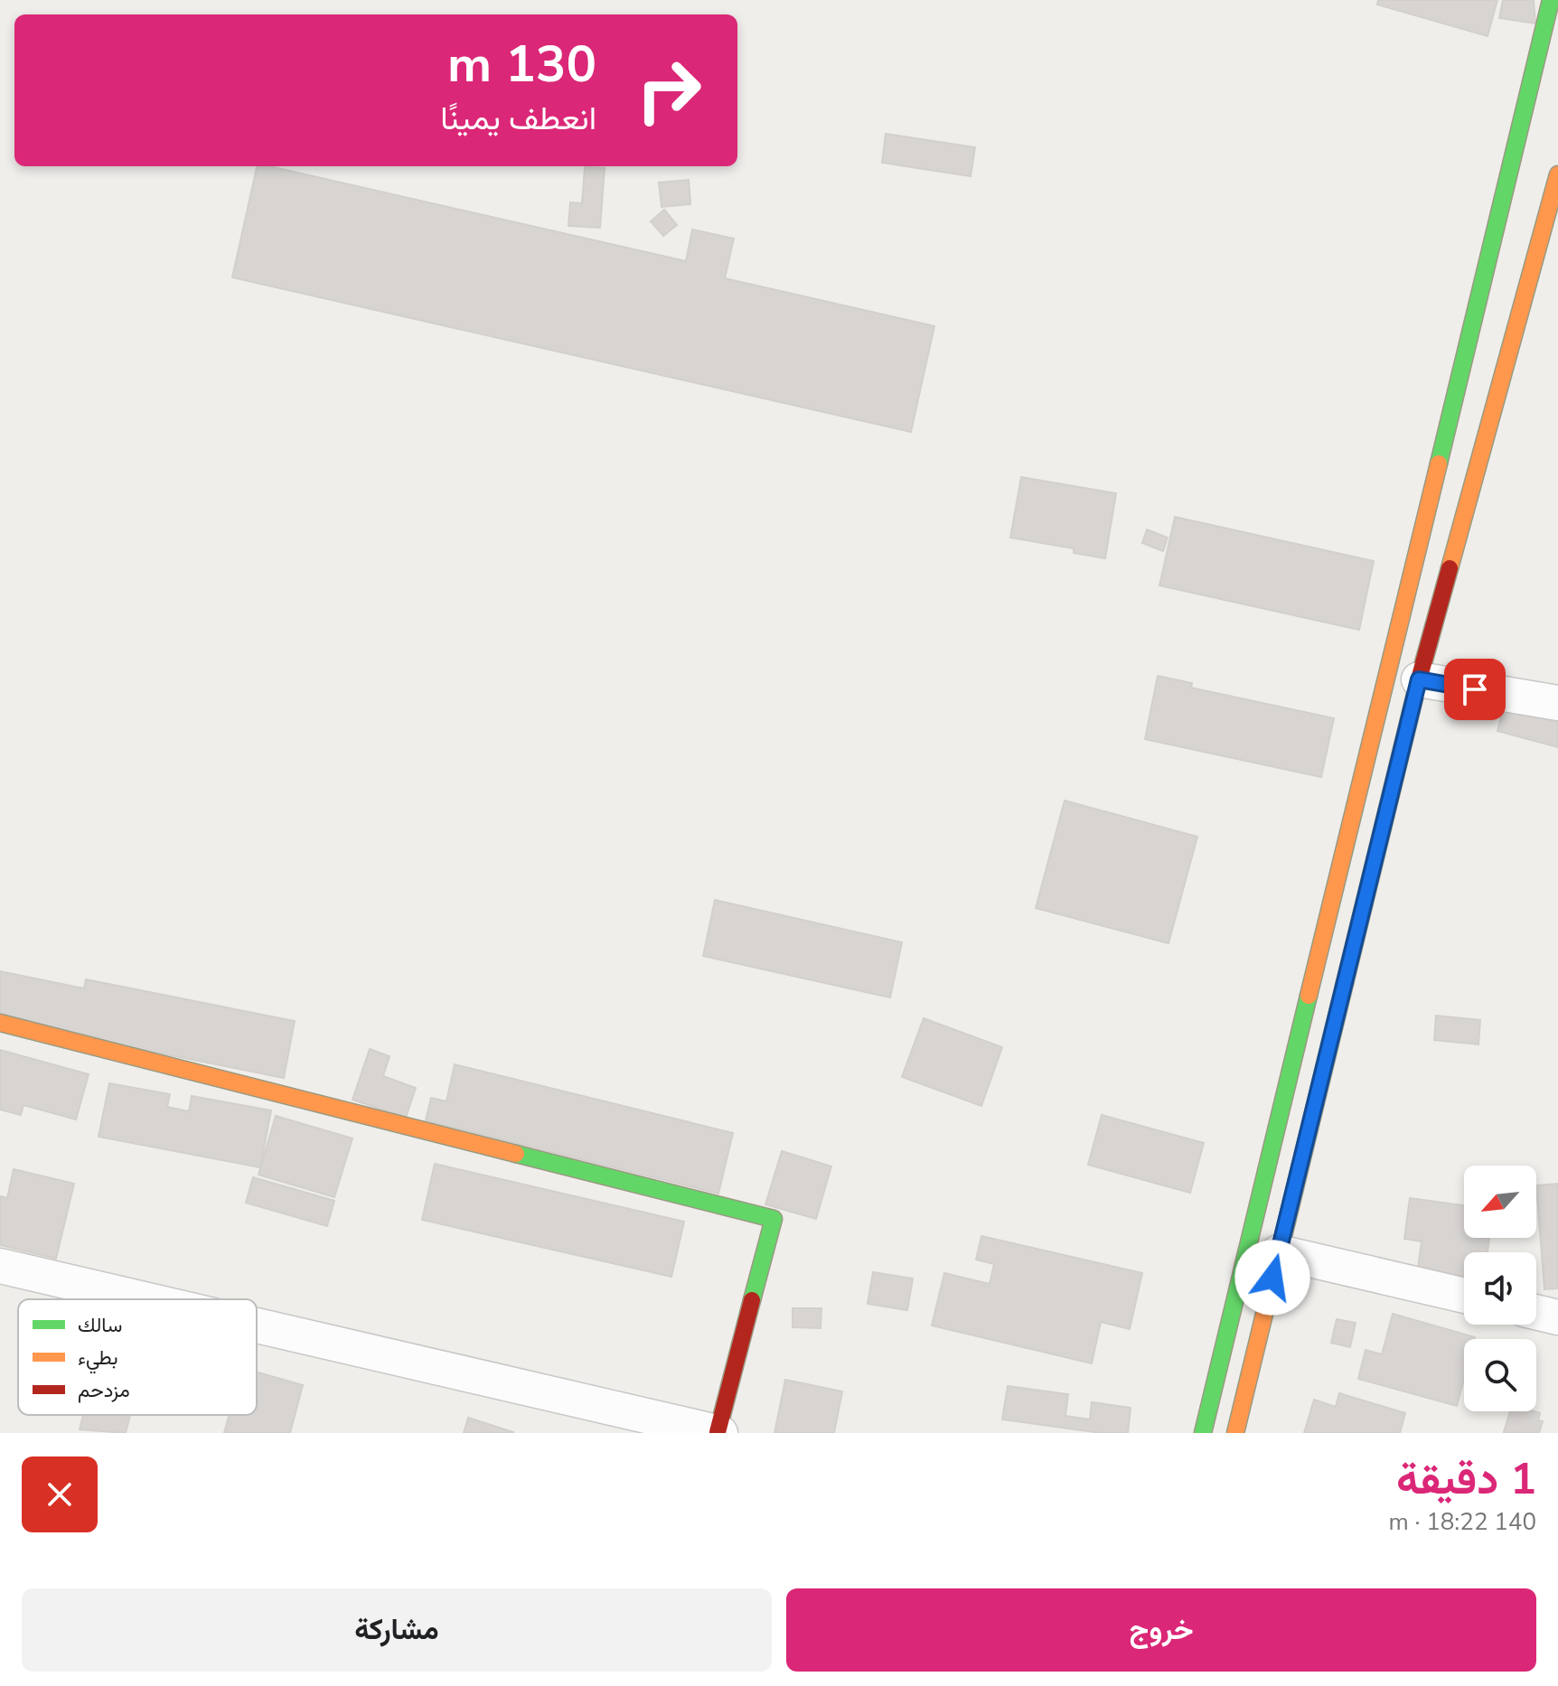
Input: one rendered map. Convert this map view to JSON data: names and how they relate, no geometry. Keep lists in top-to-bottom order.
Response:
{
  "legend": ["سالك", "بطيء", "مزدحم"],
  "north": "bottom left",
  "page": {
    "turn": ["130 m", "انعطف يمينًا"],
    "heading": ["1 دقيقة", "140 m · 18:22"],
    "buttons": ["خروج", "مشاركة"]
  }
}
